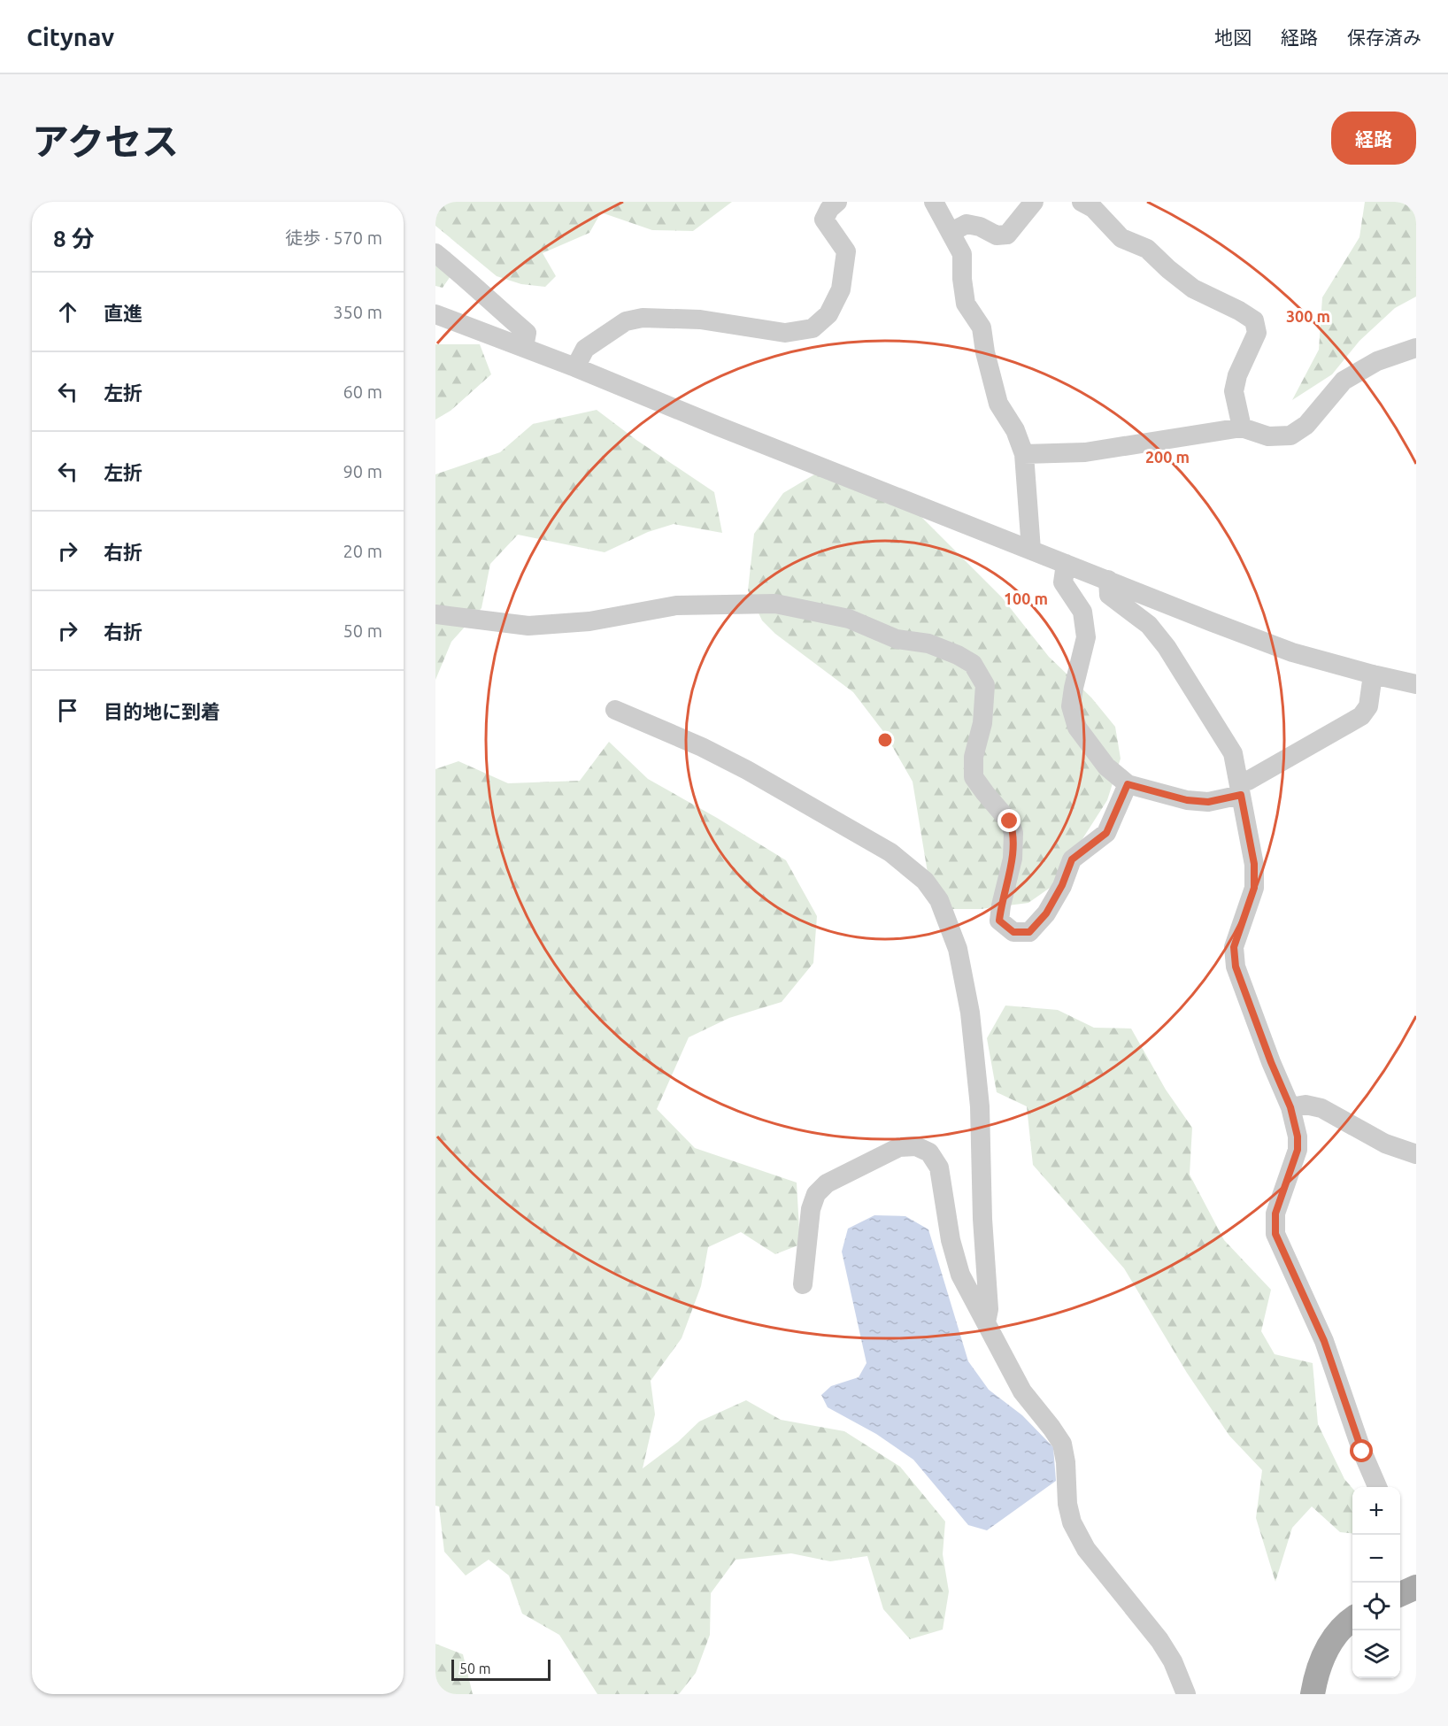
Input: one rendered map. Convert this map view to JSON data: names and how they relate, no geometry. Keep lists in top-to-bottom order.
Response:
{
  "scale_bar": "50 m",
  "page": {
    "header": "Citynav",
    "nav": ["地図", "経路", "保存済み"],
    "title": "アクセス",
    "buttons": "経路",
    "heading": ["8 分", "徒歩 · 570 m"],
    "list": [
      ["直進", "350 m"],
      ["左折", "60 m"],
      ["左折", "90 m"],
      ["右折", "20 m"],
      ["右折", "50 m"],
      "目的地に到着"
    ],
    "map_buttons": ["+", "−"],
    "scale": "50 m"
  },
  "rings": ["300 m", "200 m", "100 m"]
}
